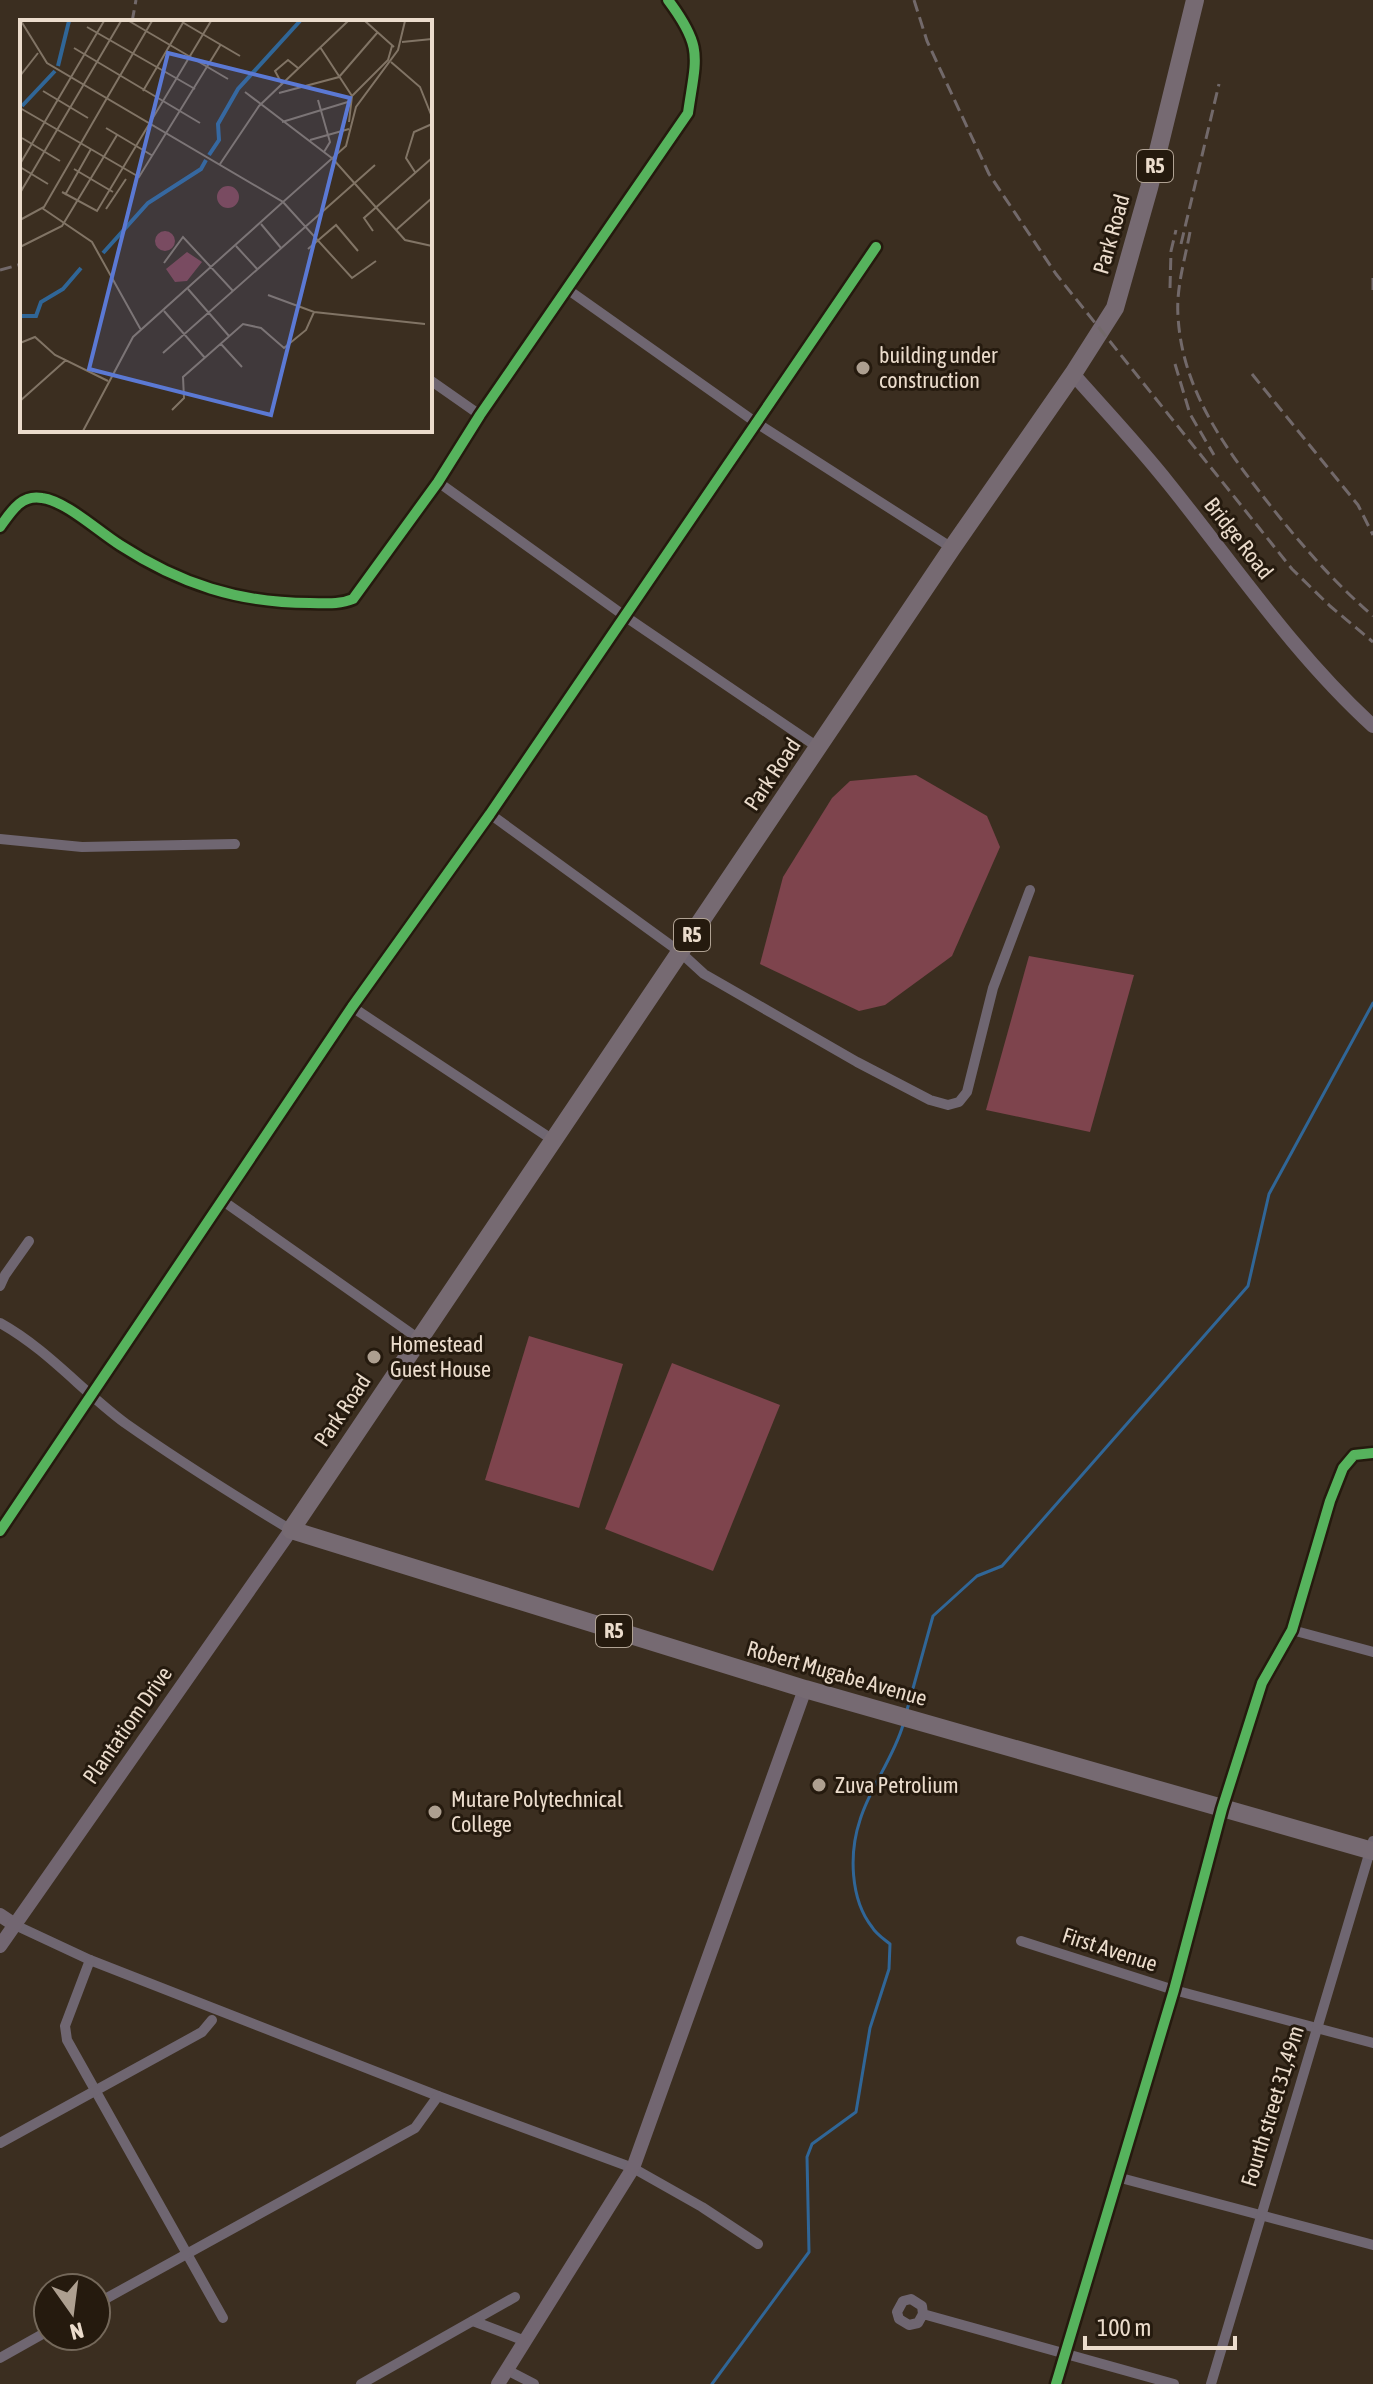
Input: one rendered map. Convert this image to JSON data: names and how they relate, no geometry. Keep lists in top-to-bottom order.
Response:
{
  "streets": {
    "highway": ["R5", "Park Road", "Robert Mugabe Avenue"],
    "street": [
      "Bridge Road",
      "Plantatiom Drive",
      "First Avenue",
      "Fourth street 31,49m"
    ]
  },
  "crossings": [
    ["Park Road", "Bridge Road"],
    ["Park Road", "Robert Mugabe Avenue"],
    ["Park Road", "Plantatiom Drive"],
    ["Robert Mugabe Avenue", "Plantatiom Drive"],
    ["Robert Mugabe Avenue", "Fourth street 31,49m"],
    ["First Avenue", "Fourth street 31,49m"]
  ],
  "places": [
    "building under construction",
    "Homestead Guest House",
    "Zuva Petrolium",
    "Mutare Polytechnical College"
  ],
  "scale_bar": "100 m",
  "north": "bottom"
}
